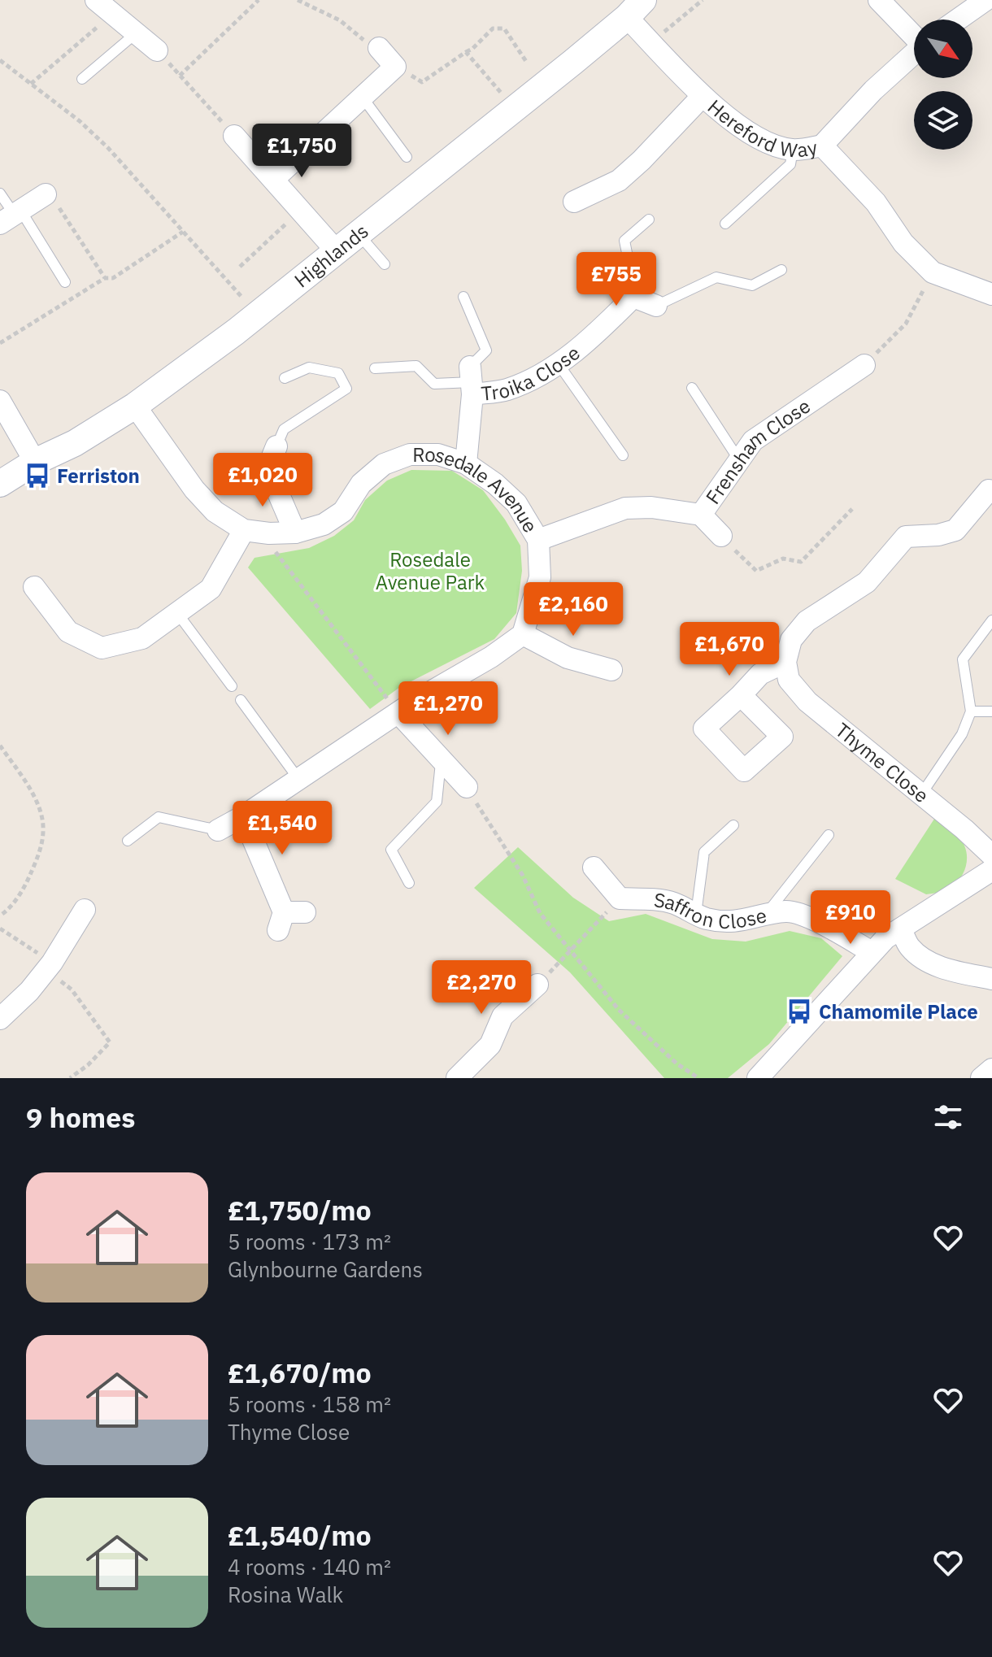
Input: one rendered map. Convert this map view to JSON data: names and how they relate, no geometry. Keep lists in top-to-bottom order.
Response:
{
  "streets": {
    "street": [
      "Hereford Way",
      "Highlands",
      "Troika Close",
      "Frensham Close",
      "Rosedale Avenue",
      "Thyme Close",
      "Saffron Close"
    ]
  },
  "crossings": [
    ["Hereford Way", "Highlands"],
    ["Highlands", "Rosedale Avenue"],
    ["Troika Close", "Rosedale Avenue"],
    ["Frensham Close", "Rosedale Avenue"]
  ],
  "parks": ["Rosedale Avenue Park"],
  "places": {
    "bus stop": ["Ferriston", "Chamomile Place"]
  },
  "north": "bottom right",
  "page": {
    "price": [
      "£1,750",
      "£755",
      "£1,020",
      "£2,160",
      "£1,670",
      "£1,270",
      "£1,540",
      "£910",
      "£2,270"
    ],
    "heading": "9 homes",
    "list": [
      {
        "name": "£1,750/mo",
        "note": "5 rooms · 173 m² · Glynbourne Gardens"
      },
      {
        "name": "£1,670/mo",
        "note": "5 rooms · 158 m² · Thyme Close"
      },
      {
        "name": "£1,540/mo",
        "note": "4 rooms · 140 m² · Rosina Walk"
      }
    ]
  }
}
